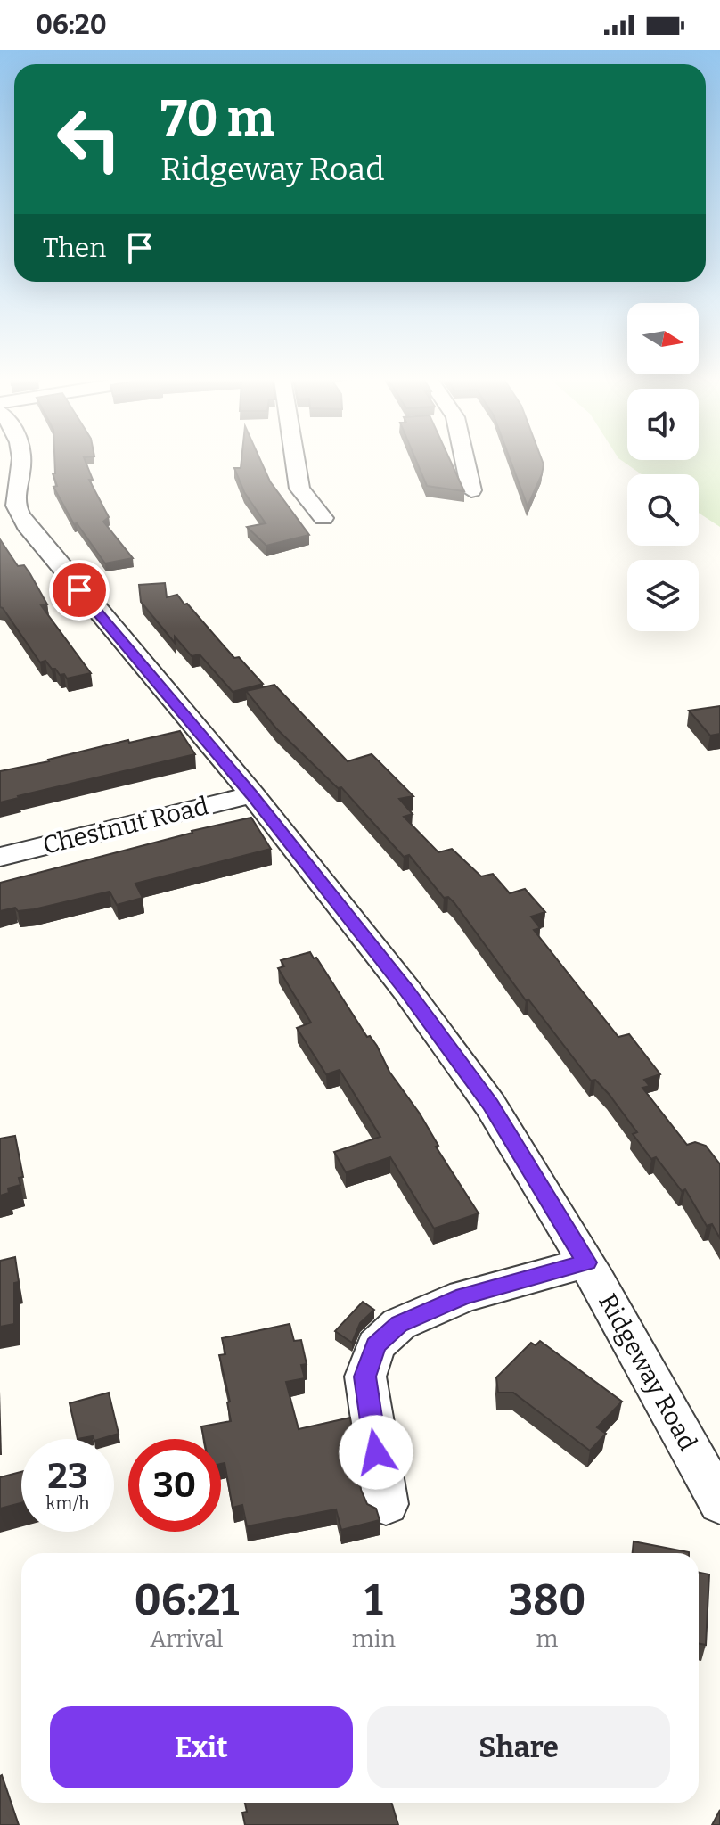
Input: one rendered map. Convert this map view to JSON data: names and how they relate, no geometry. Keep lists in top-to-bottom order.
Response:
{
  "streets": {
    "street": ["Chestnut Road", "Ridgeway Road"]
  },
  "crossings": [
    ["Chestnut Road", "Ridgeway Road"]
  ],
  "north": "right",
  "page": {
    "status": "06:20",
    "turn": ["70 m", "Ridgeway Road"],
    "then": "Then",
    "speed": "23 km/h",
    "limit": "30",
    "eta": [
      "06:21",
      "Arrival",
      "1",
      "min",
      "380",
      "m"
    ],
    "buttons": ["Exit", "Share"]
  }
}
